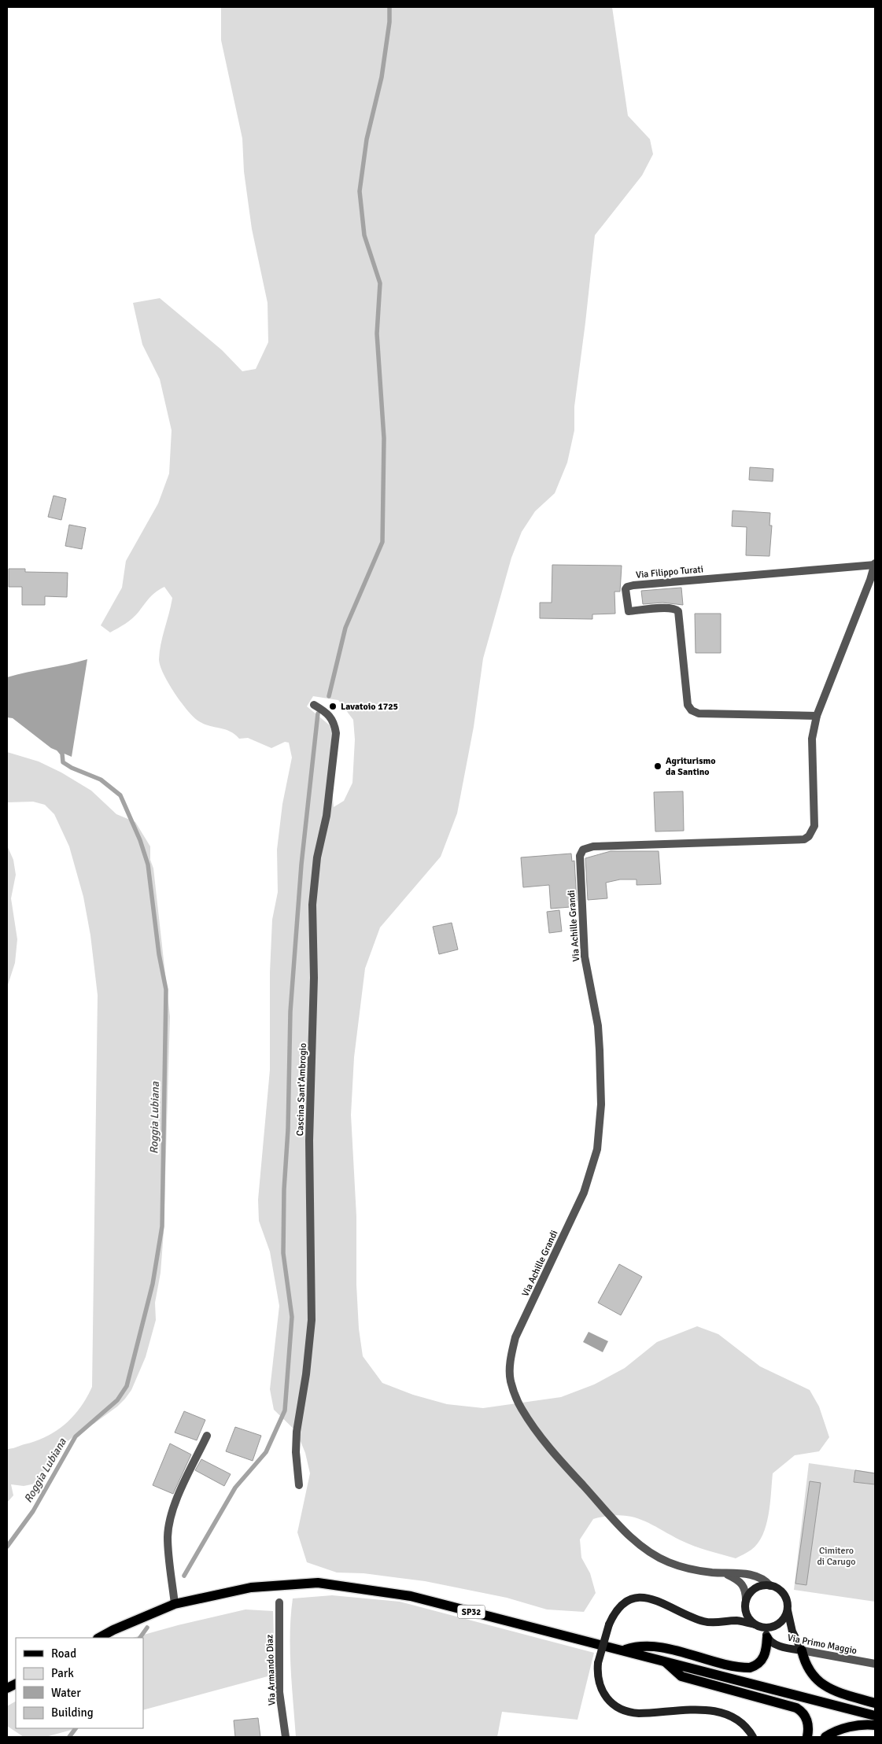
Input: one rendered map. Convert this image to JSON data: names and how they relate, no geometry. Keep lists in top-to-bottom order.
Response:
{
  "streets": {
    "main road": ["SP32"],
    "street": [
      "Via Filippo Turati",
      "Via Achille Grandi",
      "Cascina Sant'Ambrogio",
      "Via Primo Maggio",
      "Via Armando Diaz"
    ]
  },
  "crossings": [
    ["Via Filippo Turati", "Via Achille Grandi"]
  ],
  "water": ["Roggia Lubiana"],
  "parks": ["Cimitero di Carugo"],
  "places": ["Lavatoio 1725", "Agriturismo da Santino"],
  "legend": [
    "Road",
    "Park",
    "Water",
    "Building"
  ]
}
